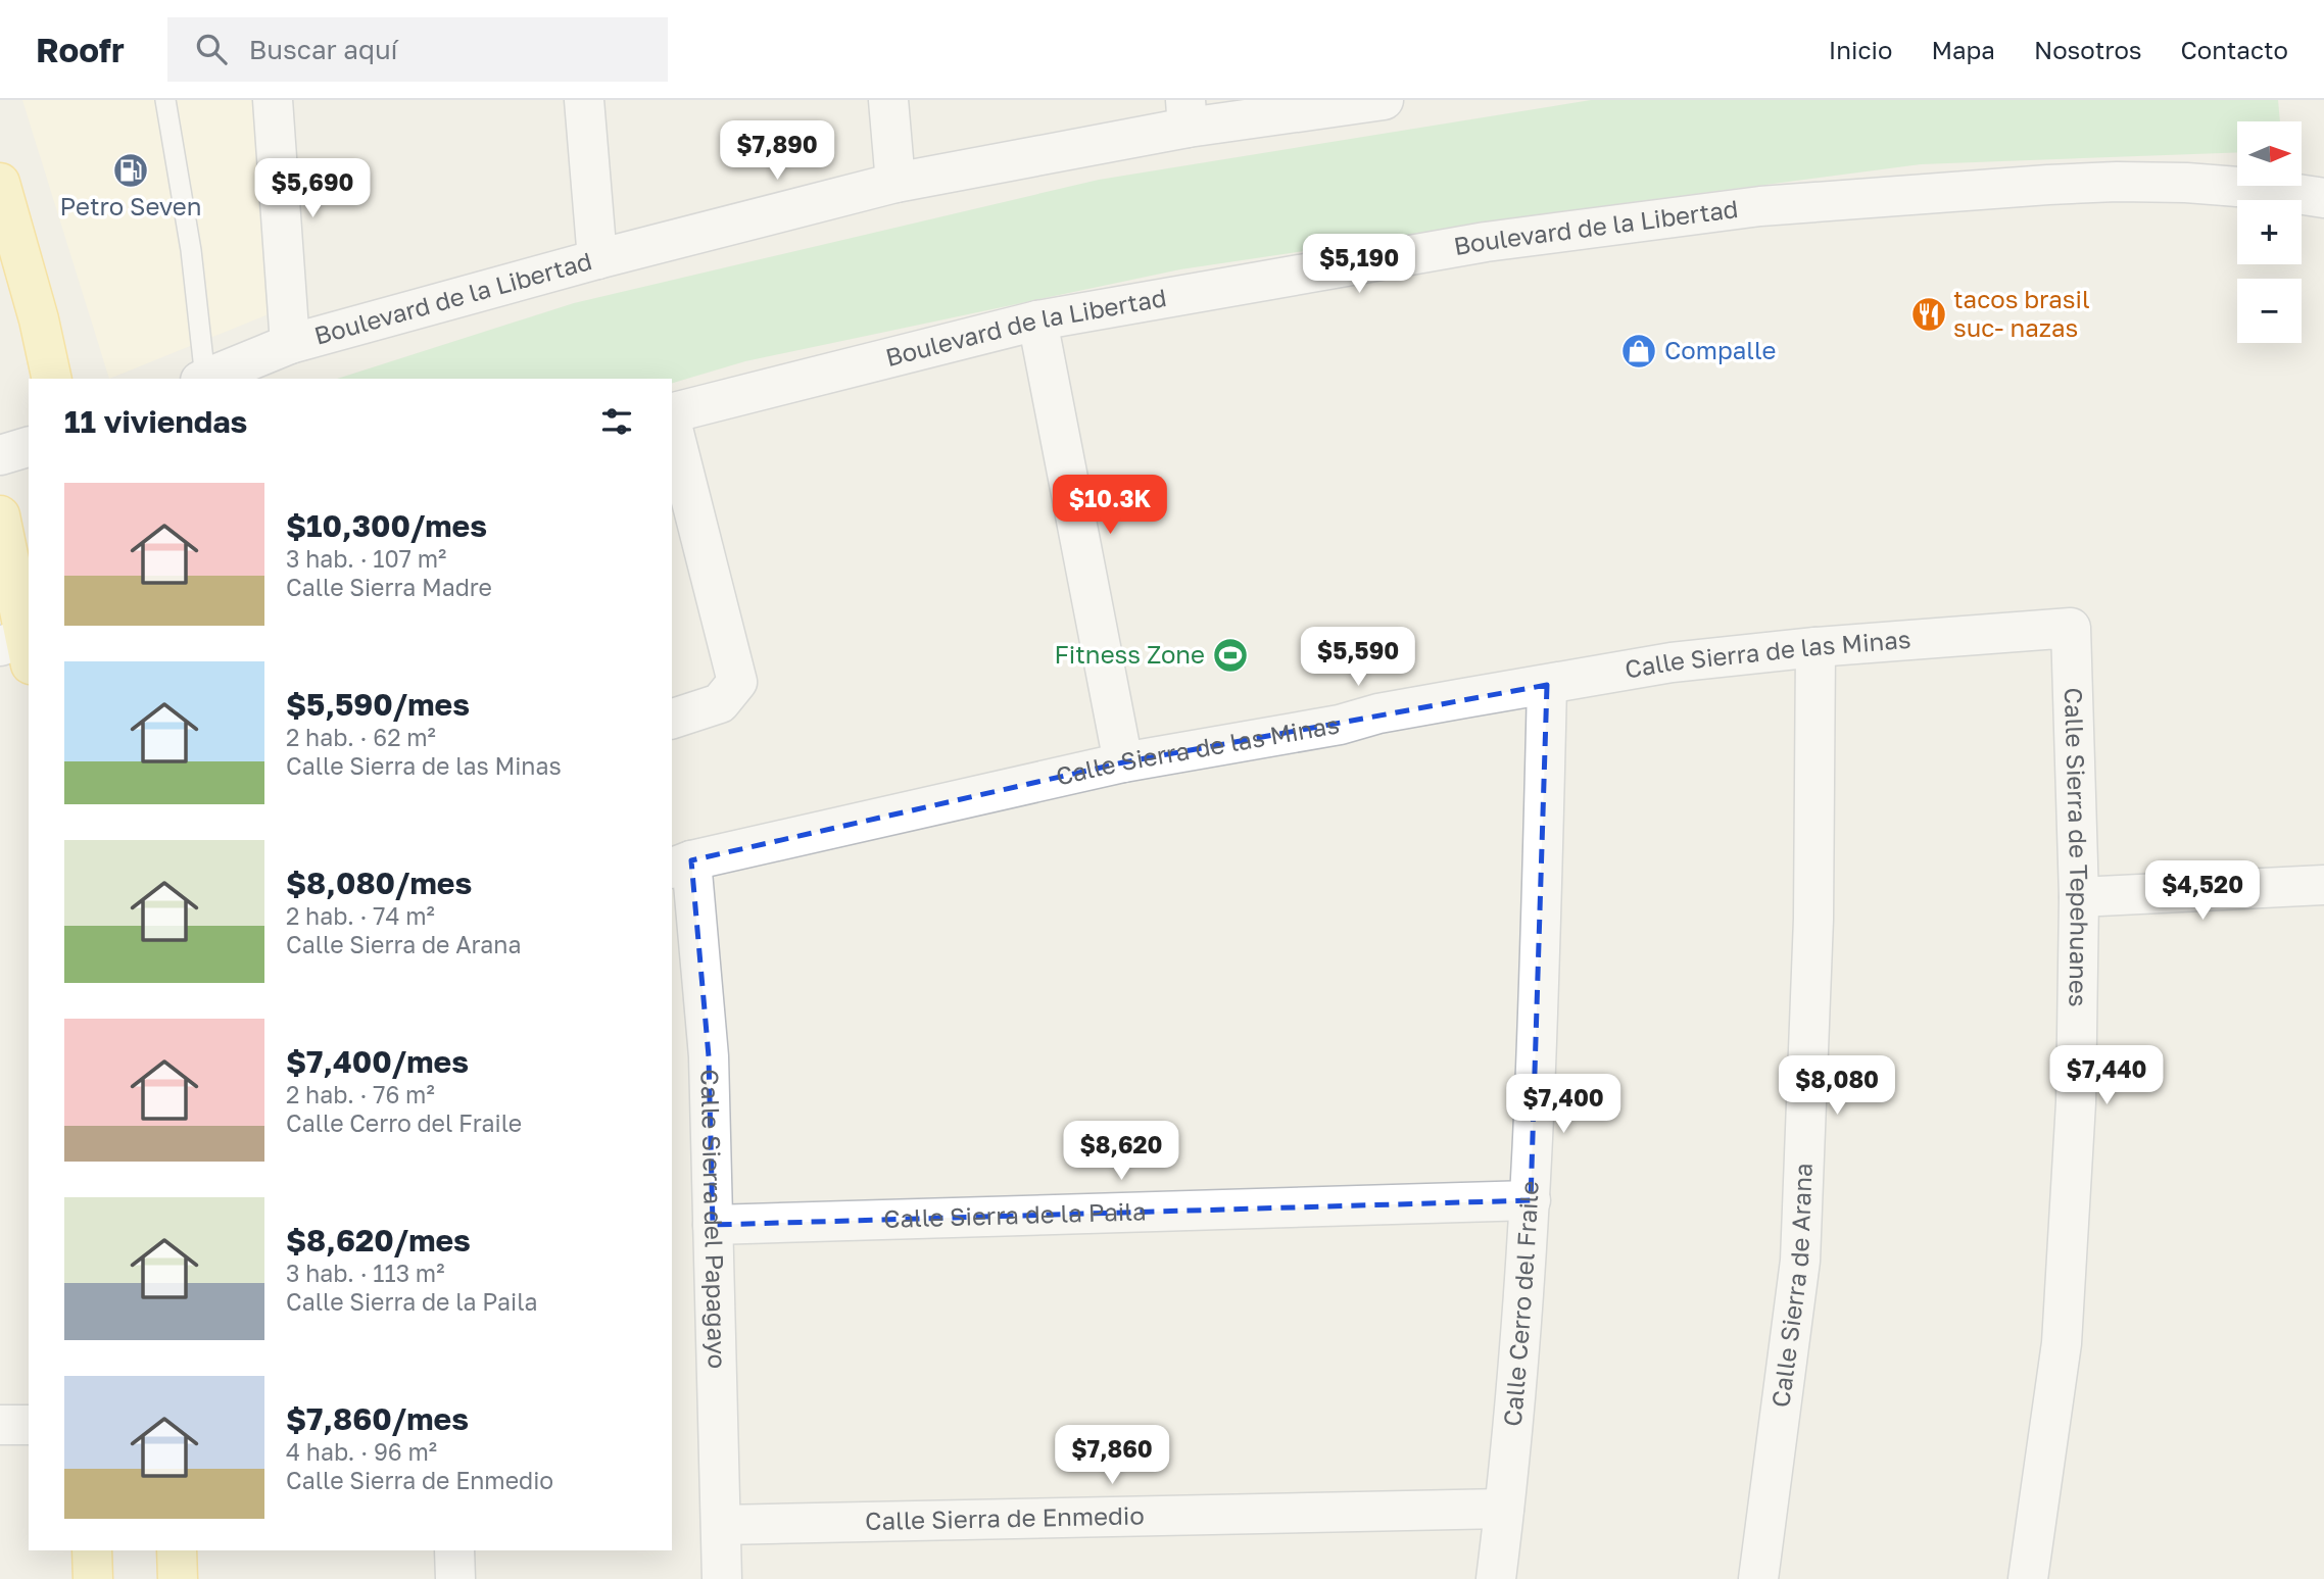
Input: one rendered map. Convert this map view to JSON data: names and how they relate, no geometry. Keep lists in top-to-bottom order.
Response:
{
  "streets": {
    "street": [
      "Boulevard de la Libertad",
      "Calle Sierra de las Minas",
      "Calle Sierra de Tepehuanes",
      "Calle Sierra de la Paila",
      "Calle Sierra del Papagayo",
      "Calle Sierra de Arana",
      "Calle Cerro del Fraile",
      "Calle Sierra de Enmedio"
    ]
  },
  "crossings": [
    ["Calle Sierra de las Minas", "Calle Sierra de Tepehuanes"],
    ["Calle Sierra de las Minas", "Calle Sierra del Papagayo"],
    ["Calle Sierra de las Minas", "Calle Sierra de Arana"],
    ["Calle Sierra de las Minas", "Calle Cerro del Fraile"],
    ["Calle Sierra de la Paila", "Calle Sierra del Papagayo"],
    ["Calle Sierra de la Paila", "Calle Cerro del Fraile"],
    ["Calle Sierra del Papagayo", "Calle Sierra de Enmedio"],
    ["Calle Cerro del Fraile", "Calle Sierra de Enmedio"]
  ],
  "places": {
    "fuel station": ["Petro Seven"],
    "restaurant": ["tacos brasil suc- nazas"],
    "shop": ["Compalle"],
    "sports": ["Fitness Zone"]
  },
  "north": "right",
  "page": {
    "header": "Roofr",
    "search": "Buscar aquí",
    "nav": [
      "Inicio",
      "Mapa",
      "Nosotros",
      "Contacto"
    ],
    "price": [
      "$7,890",
      "$5,690",
      "$5,190",
      "$10.3K",
      "$5,590",
      "$4,520",
      "$7,440",
      "$8,080",
      "$7,400",
      "$8,620",
      "$7,860"
    ],
    "map_buttons": ["+", "−"],
    "heading": "11 viviendas",
    "list": [
      {
        "name": "$10,300/mes",
        "note": "3 hab. · 107 m² · Calle Sierra Madre"
      },
      {
        "name": "$5,590/mes",
        "note": "2 hab. · 62 m² · Calle Sierra de las Minas"
      },
      {
        "name": "$8,080/mes",
        "note": "2 hab. · 74 m² · Calle Sierra de Arana"
      },
      {
        "name": "$7,400/mes",
        "note": "2 hab. · 76 m² · Calle Cerro del Fraile"
      },
      {
        "name": "$8,620/mes",
        "note": "3 hab. · 113 m² · Calle Sierra de la Paila"
      },
      {
        "name": "$7,860/mes",
        "note": "4 hab. · 96 m² · Calle Sierra de Enmedio"
      }
    ]
  }
}
